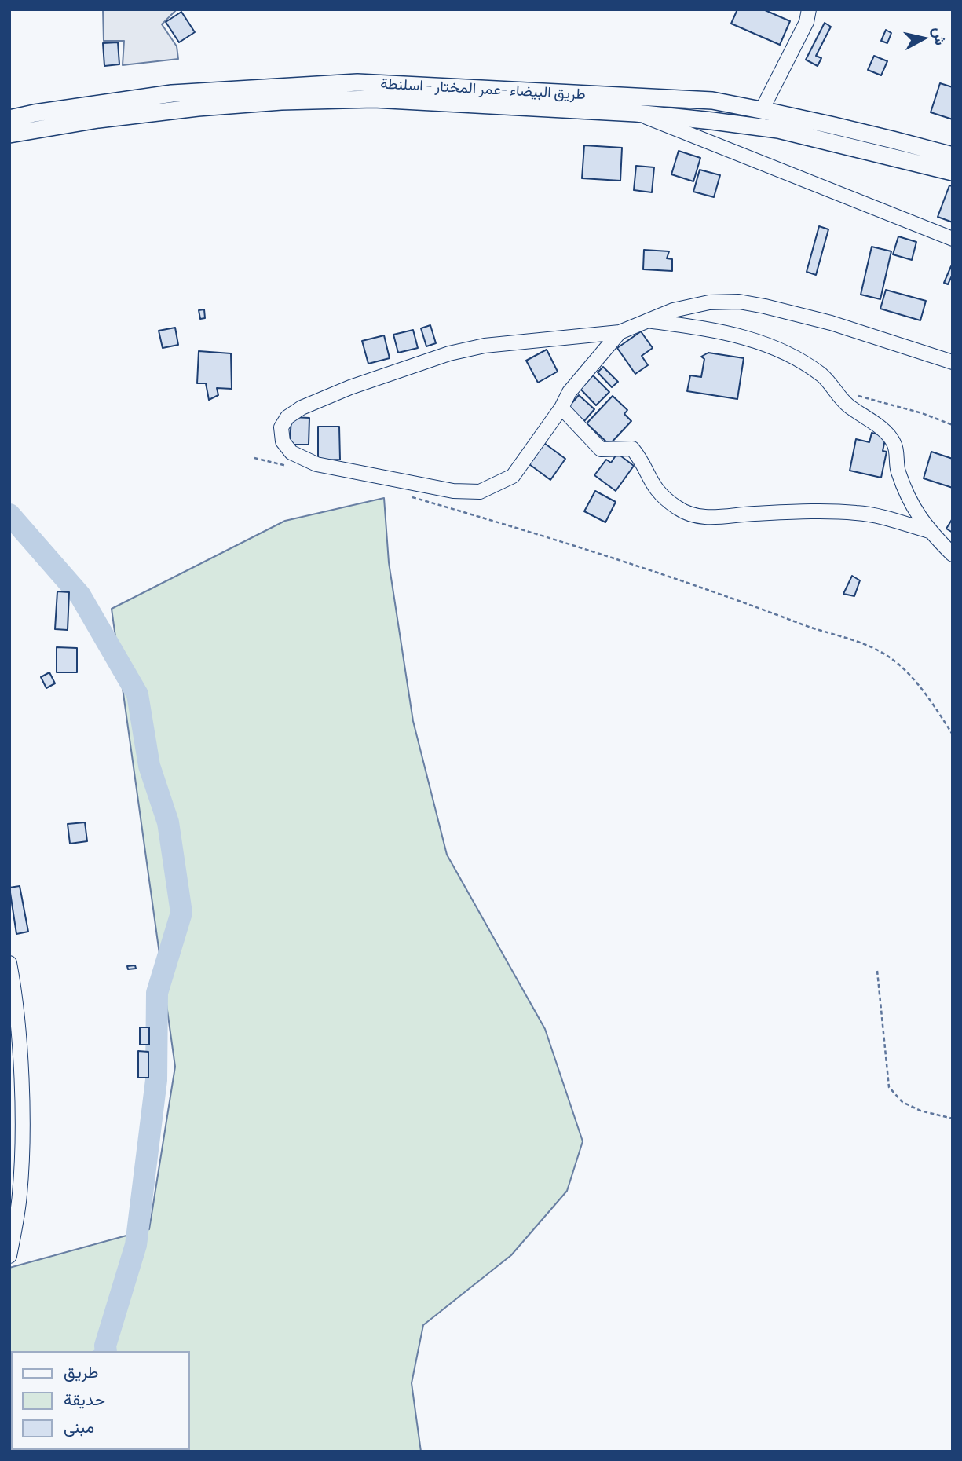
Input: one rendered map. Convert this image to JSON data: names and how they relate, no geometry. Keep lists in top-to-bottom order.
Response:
{
  "streets": {
    "main road": ["طريق البيضاء -عمر المختار - اسلنطة"]
  },
  "legend": ["طريق", "حديقة", "مبنى"],
  "north": "right"
}
